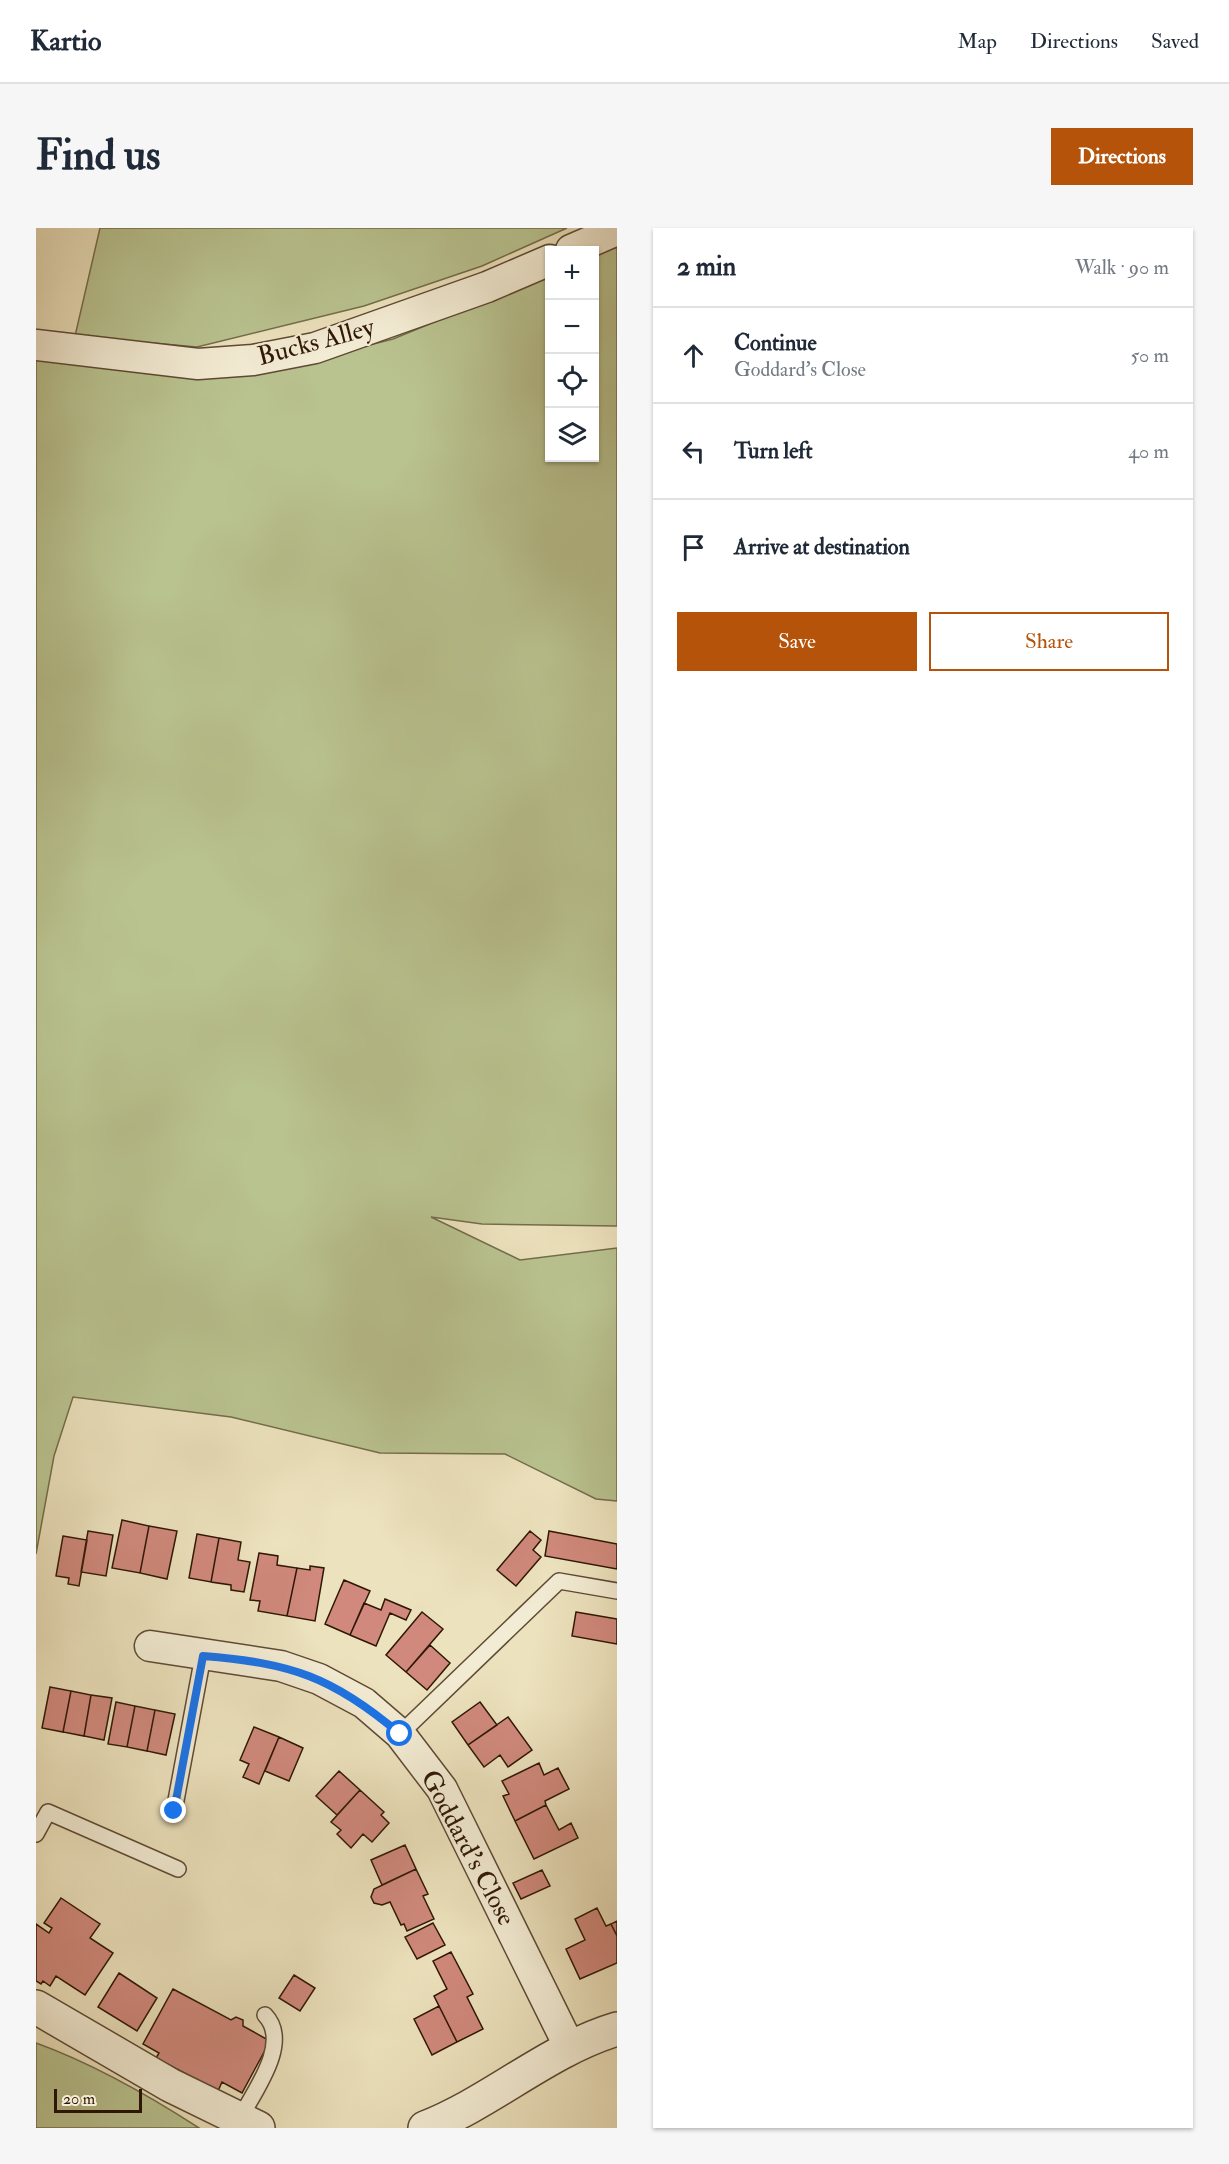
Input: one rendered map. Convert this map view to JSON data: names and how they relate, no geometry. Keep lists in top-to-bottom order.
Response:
{
  "streets": {
    "street": ["Bucks Alley", "Goddard's Close"]
  },
  "scale_bar": "20 m",
  "page": {
    "header": "Kartio",
    "nav": ["Map", "Directions", "Saved"],
    "buttons": [
      "Directions",
      ["Save", "Share"]
    ],
    "title": "Find us",
    "heading": ["2 min", "Walk · 90 m"],
    "map_buttons": ["+", "−"],
    "list": [
      ["Continue", "Goddard's Close", "50 m"],
      ["Turn left", "40 m"],
      "Arrive at destination"
    ],
    "scale": "20 m"
  }
}
